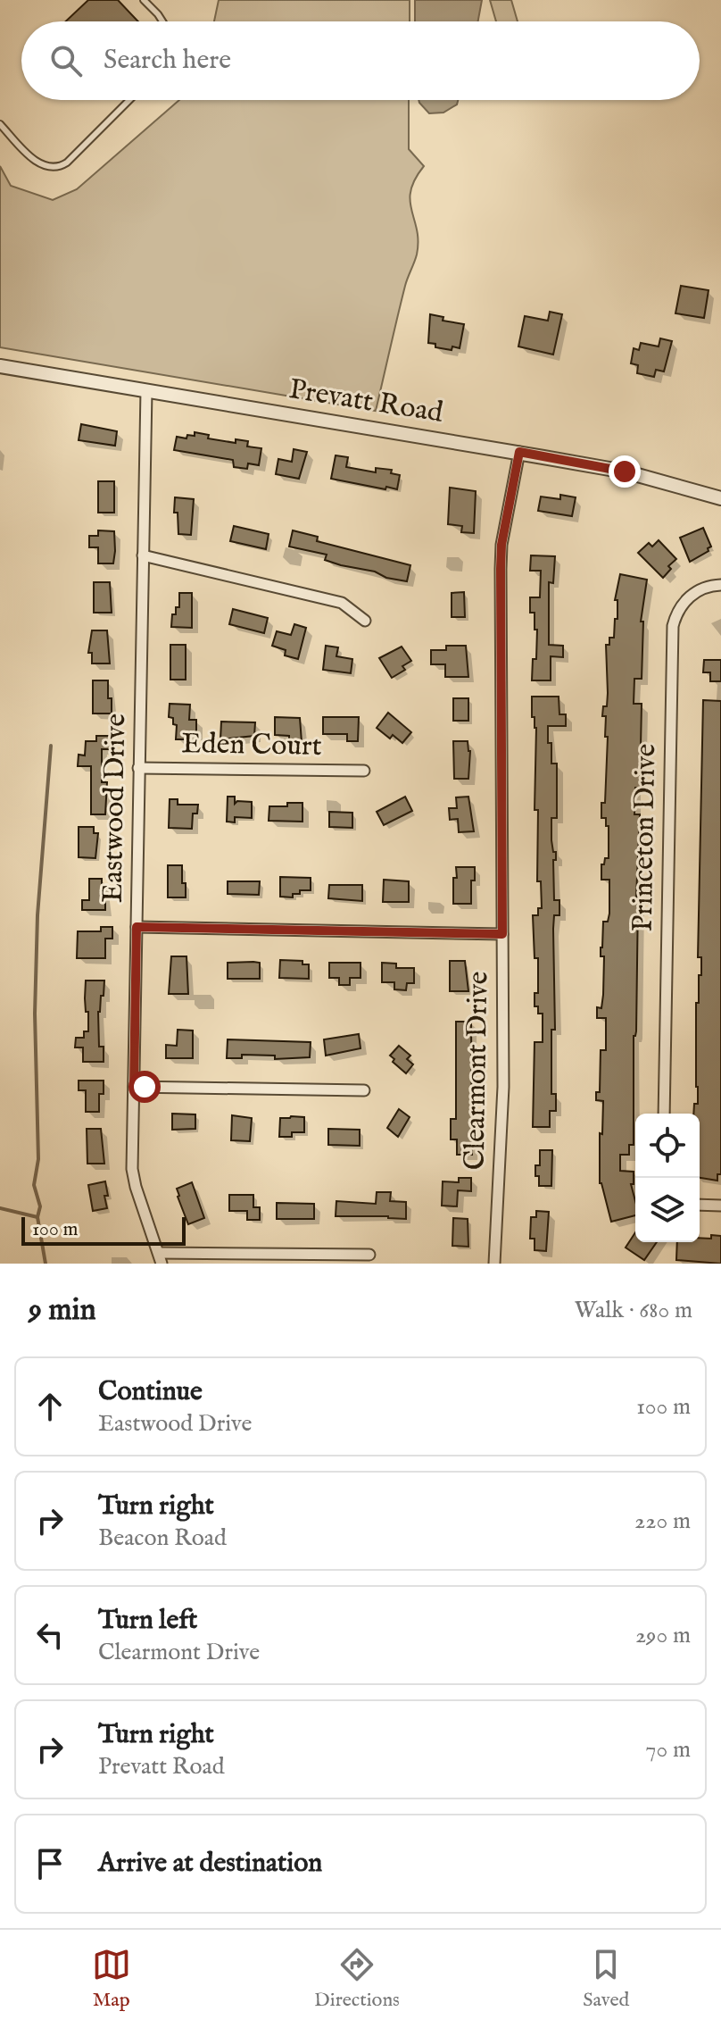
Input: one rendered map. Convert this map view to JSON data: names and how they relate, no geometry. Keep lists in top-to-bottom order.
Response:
{
  "streets": {
    "street": [
      "Prevatt Road",
      "Eden Court",
      "Eastwood Drive",
      "Princeton Drive",
      "Clearmont Drive"
    ]
  },
  "crossings": [
    ["Prevatt Road", "Eastwood Drive"],
    ["Prevatt Road", "Clearmont Drive"],
    ["Eden Court", "Eastwood Drive"]
  ],
  "scale_bar": "100 m",
  "page": {
    "search": "Search here",
    "scale": "100 m",
    "heading": ["9 min", "Walk · 680 m"],
    "list": [
      ["Continue", "Eastwood Drive", "100 m"],
      ["Turn right", "Beacon Road", "220 m"],
      ["Turn left", "Clearmont Drive", "290 m"],
      ["Turn right", "Prevatt Road", "70 m"],
      "Arrive at destination"
    ],
    "nav": ["Map", "Directions", "Saved"]
  }
}
